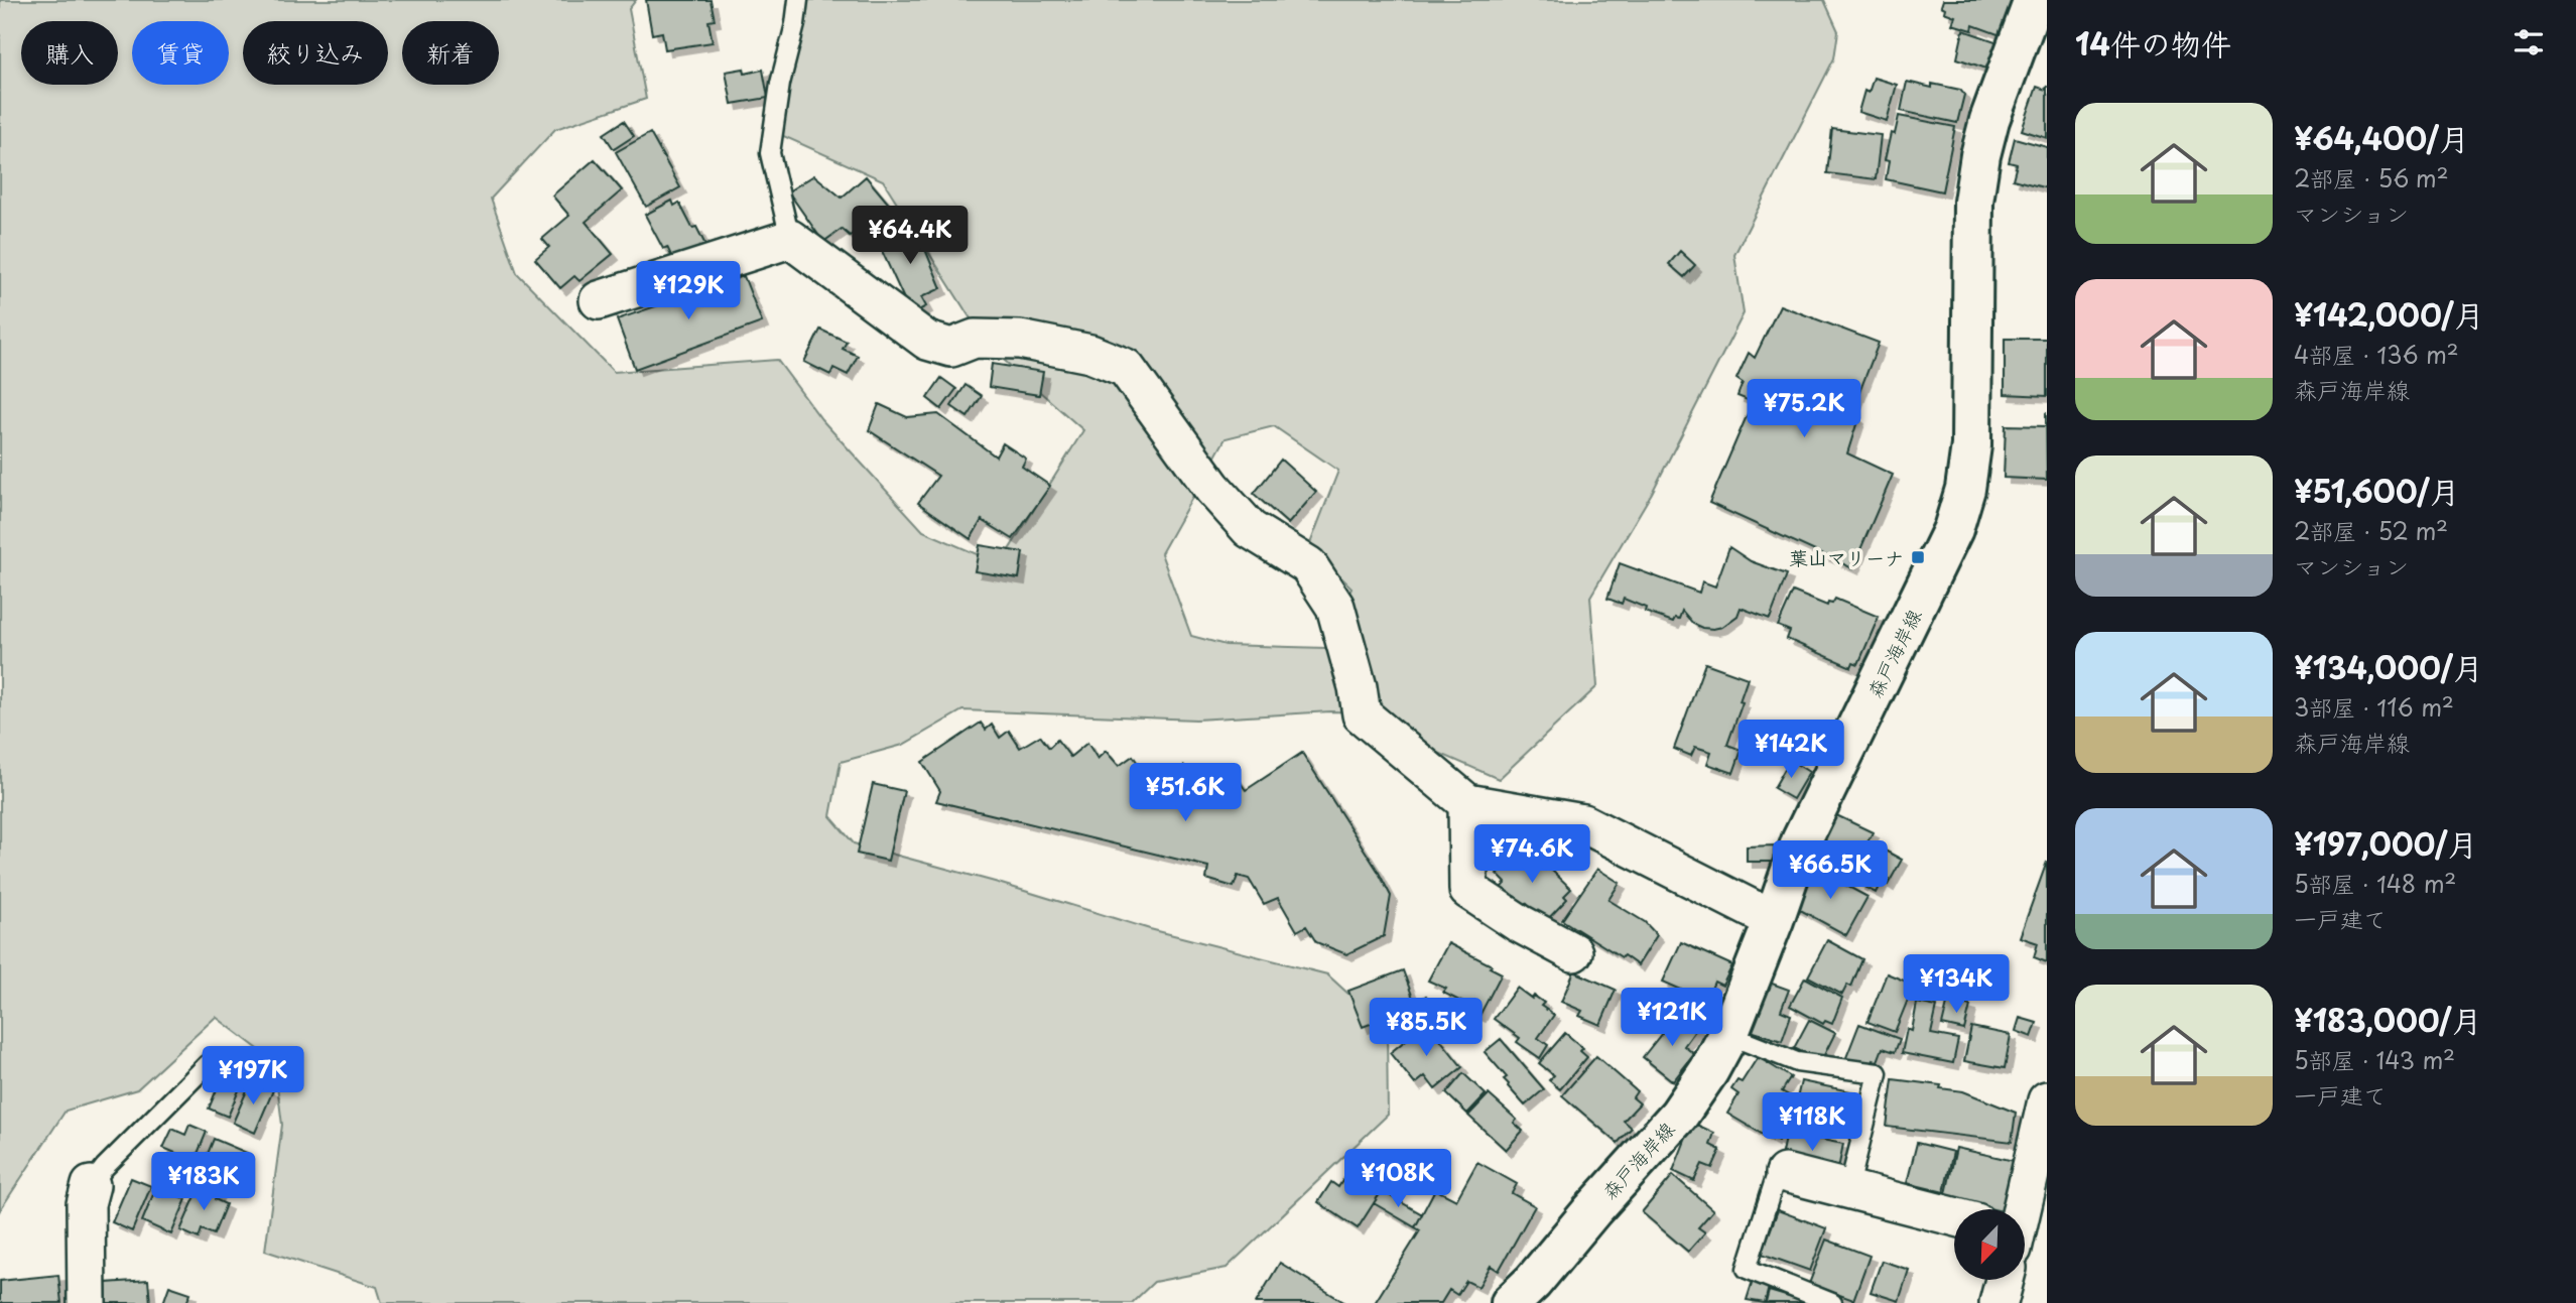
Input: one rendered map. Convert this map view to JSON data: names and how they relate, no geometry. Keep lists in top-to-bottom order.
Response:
{
  "streets": {
    "main road": ["森戸海岸線"]
  },
  "places": {
    "transit": ["葉山マリーナ"]
  },
  "north": "bottom left",
  "page": {
    "heading": "14件の物件",
    "chip": [
      "購入",
      "賃貸",
      "絞り込み",
      "新着"
    ],
    "list": [
      {
        "name": "¥64,400/月",
        "note": "2部屋 · 56 m² · マンション"
      },
      {
        "name": "¥142,000/月",
        "note": "4部屋 · 136 m² · 森戸海岸線"
      },
      {
        "name": "¥51,600/月",
        "note": "2部屋 · 52 m² · マンション"
      },
      {
        "name": "¥134,000/月",
        "note": "3部屋 · 116 m² · 森戸海岸線"
      },
      {
        "name": "¥197,000/月",
        "note": "5部屋 · 148 m² · 一戸建て"
      },
      {
        "name": "¥183,000/月",
        "note": "5部屋 · 143 m² · 一戸建て"
      }
    ],
    "price": [
      "¥64.4K",
      "¥129K",
      "¥75.2K",
      "¥142K",
      "¥51.6K",
      "¥74.6K",
      "¥66.5K",
      "¥134K",
      "¥121K",
      "¥85.5K",
      "¥197K",
      "¥118K",
      "¥108K",
      "¥183K"
    ]
  }
}
